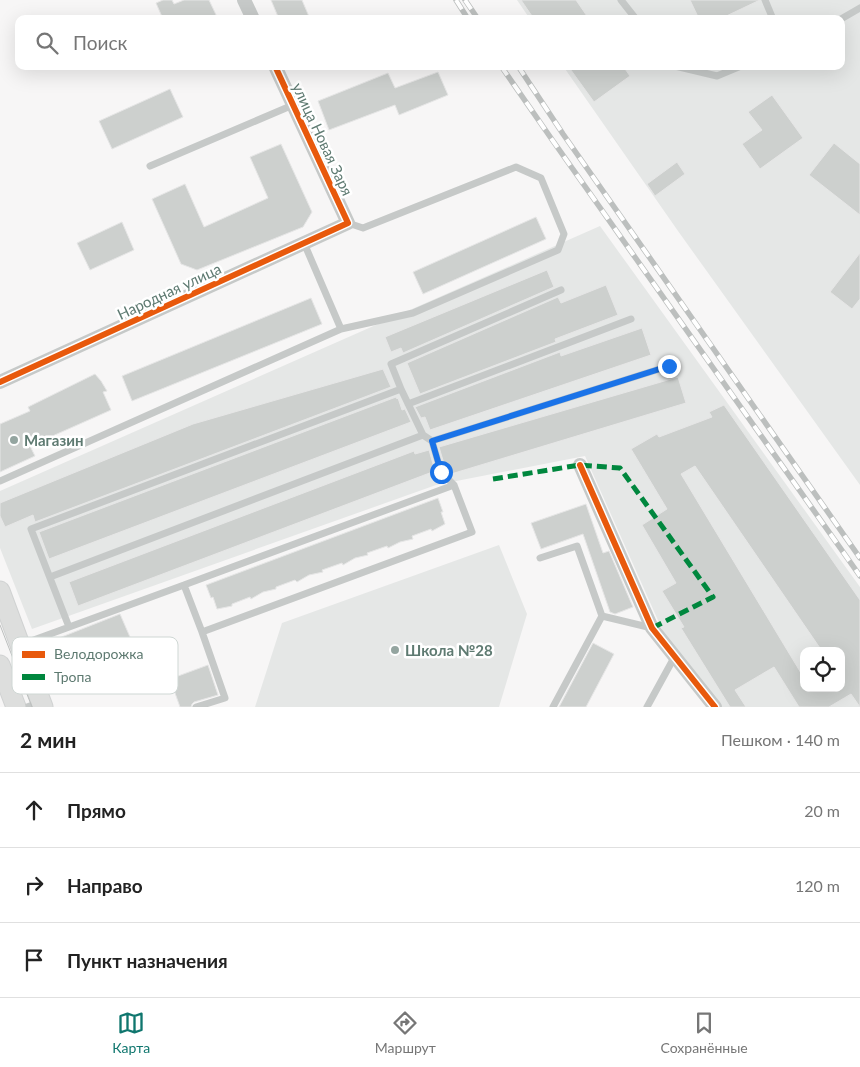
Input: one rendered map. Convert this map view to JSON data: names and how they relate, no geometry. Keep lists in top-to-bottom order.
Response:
{
  "streets": {
    "street": ["улица Новая Заря", "Народная улица"]
  },
  "crossings": [
    ["улица Новая Заря", "Народная улица"]
  ],
  "places": ["Магазин", "Школа №28"],
  "legend": ["Велодорожка", "Тропа"],
  "page": {
    "search": "Поиск",
    "heading": ["2 мин", "Пешком · 140 m"],
    "list": [
      ["Прямо", "20 m"],
      ["Направо", "120 m"],
      "Пункт назначения"
    ],
    "nav": ["Карта", "Маршрут", "Сохранённые"]
  }
}
